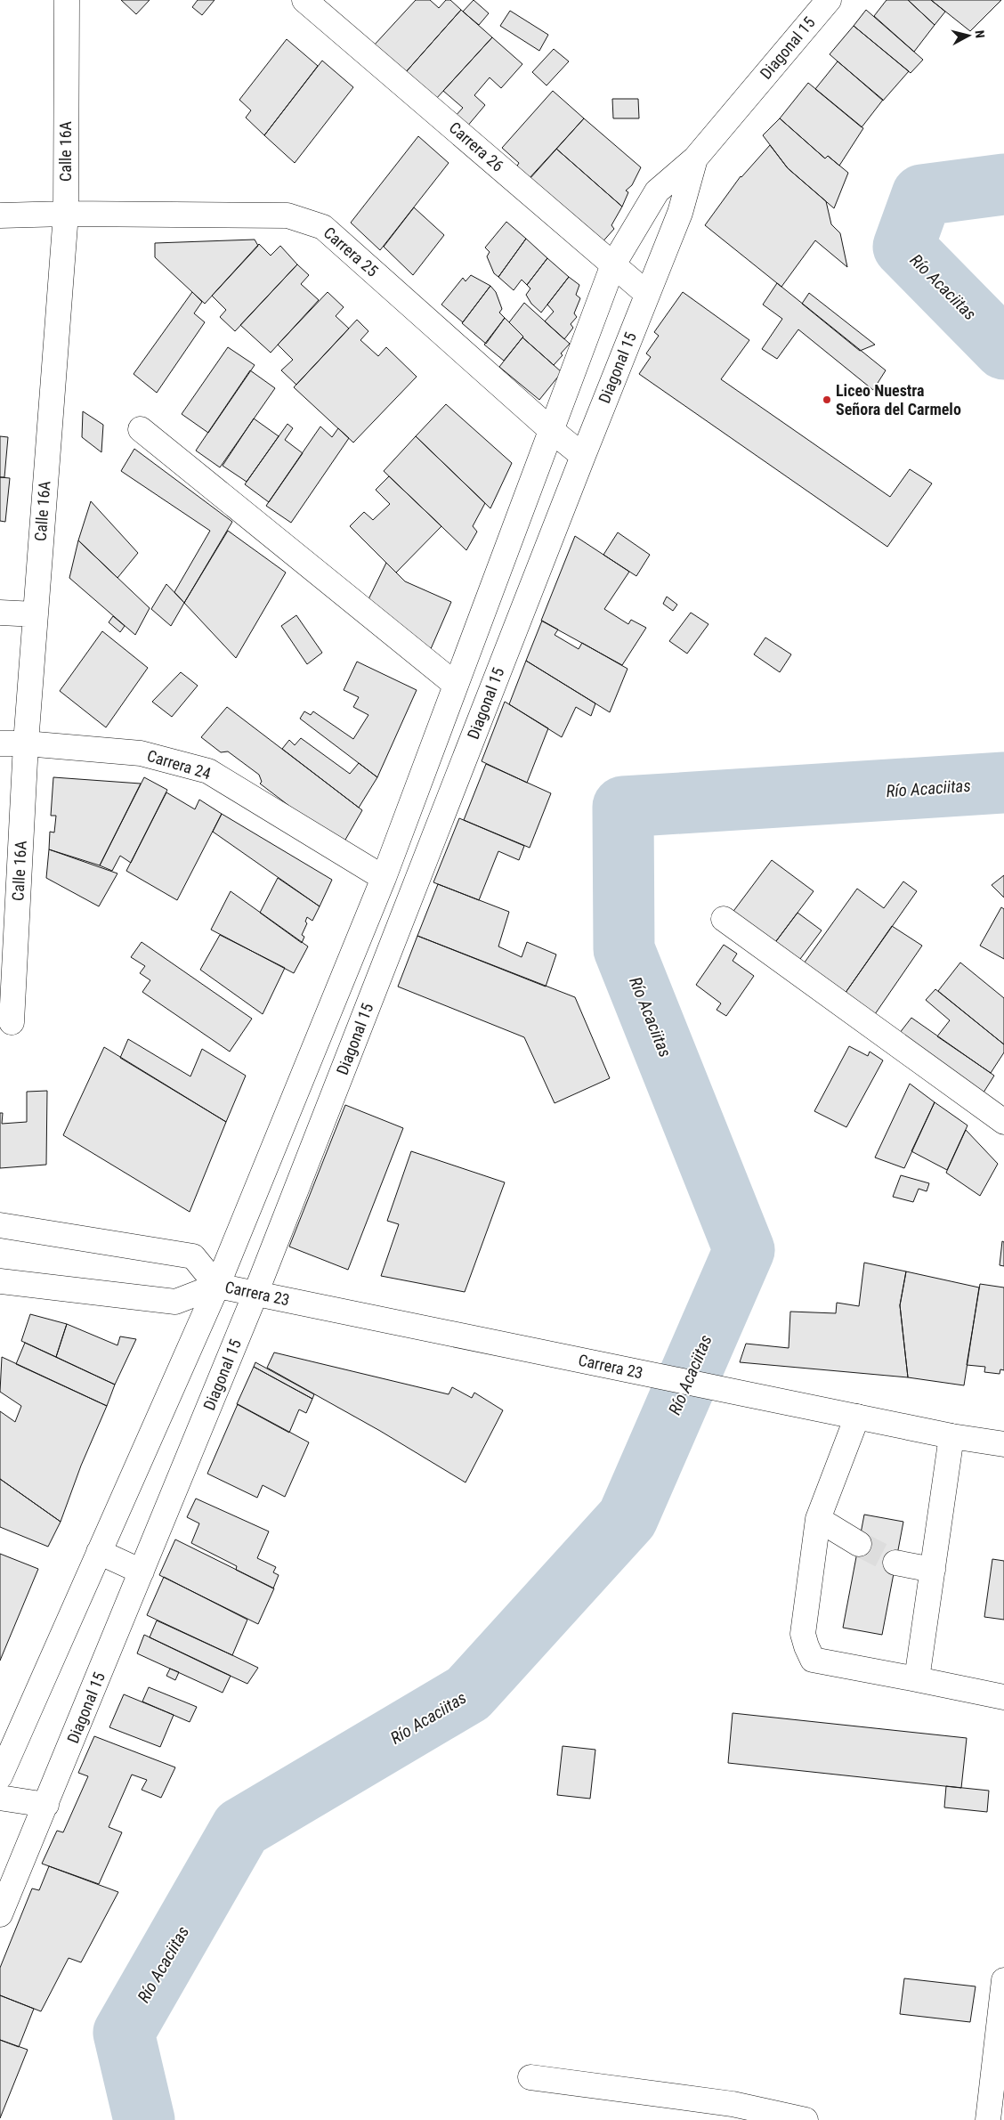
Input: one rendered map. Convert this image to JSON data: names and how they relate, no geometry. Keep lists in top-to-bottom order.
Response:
{
  "streets": {
    "street": [
      "Diagonal 15",
      "Carrera 26",
      "Calle 16A",
      "Carrera 25",
      "Carrera 24",
      "Carrera 23"
    ]
  },
  "crossings": [
    ["Diagonal 15", "Carrera 26"],
    ["Diagonal 15", "Carrera 25"],
    ["Diagonal 15", "Carrera 24"],
    ["Diagonal 15", "Carrera 23"],
    ["Calle 16A", "Carrera 25"],
    ["Calle 16A", "Carrera 24"]
  ],
  "water": ["Río Acaciitas"],
  "places": ["Liceo Nuestra Señora del Carmelo"],
  "north": "right"
}
